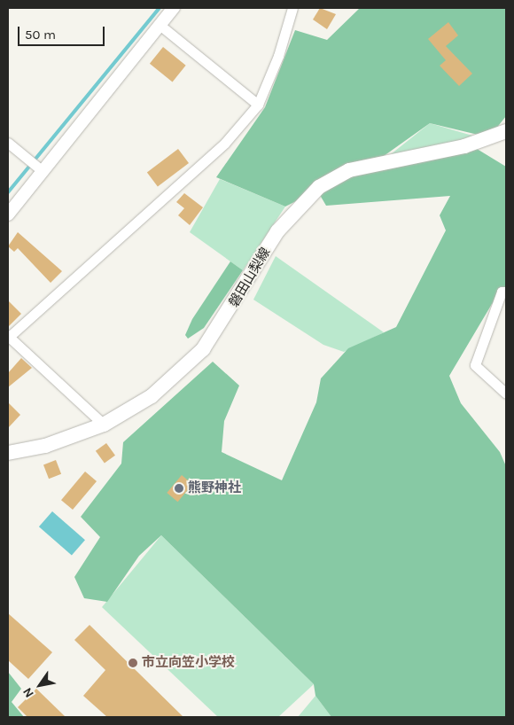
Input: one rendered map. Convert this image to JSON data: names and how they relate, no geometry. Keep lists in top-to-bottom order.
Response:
{
  "streets": {
    "main road": ["磐田山梨線"]
  },
  "places": ["熊野神社", "市立向笠小学校"],
  "scale_bar": "50 m",
  "north": "bottom left"
}
